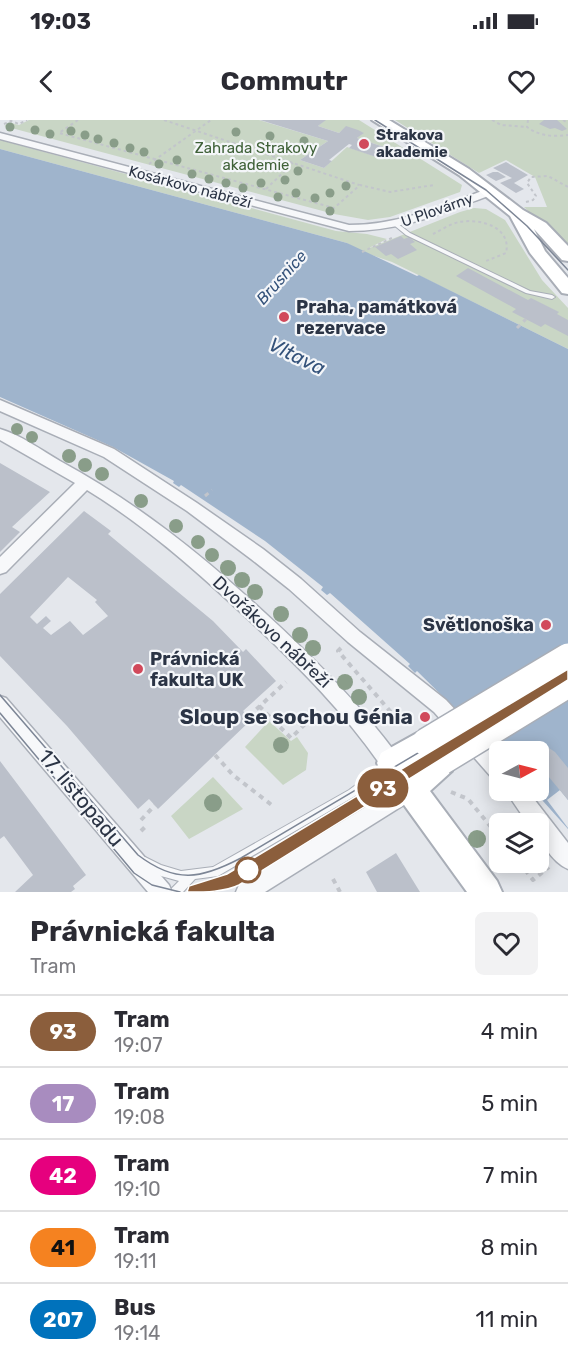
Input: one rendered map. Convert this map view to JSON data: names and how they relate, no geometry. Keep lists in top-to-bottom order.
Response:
{
  "streets": {
    "main road": ["Dvořákovo nábřeží"],
    "street": ["Kosárkovo nábřeží", "U Plovárny", "17. listopadu"]
  },
  "crossings": [
    ["Kosárkovo nábřeží", "U Plovárny"]
  ],
  "water": ["Brusnice", "Vltava"],
  "parks": ["Zahrada Strakovy akademie"],
  "places": [
    "Strakova akademie",
    "Praha, památková rezervace",
    "Světlonoška",
    "Právnická fakulta UK",
    "Sloup se sochou Génia"
  ],
  "lines": ["tram line 93"],
  "north": "right",
  "page": {
    "status": "19:03",
    "header": "Commutr",
    "on_map": "93",
    "heading": ["Právnická fakulta", "Tram"],
    "list": [
      {
        "mark": "93",
        "name": "Tram",
        "note": "19:07",
        "value": "4 min"
      },
      {
        "mark": "17",
        "name": "Tram",
        "note": "19:08",
        "value": "5 min"
      },
      {
        "mark": "42",
        "name": "Tram",
        "note": "19:10",
        "value": "7 min"
      },
      {
        "mark": "41",
        "name": "Tram",
        "note": "19:11",
        "value": "8 min"
      },
      {
        "mark": "207",
        "name": "Bus",
        "note": "19:14",
        "value": "11 min"
      }
    ]
  }
}
